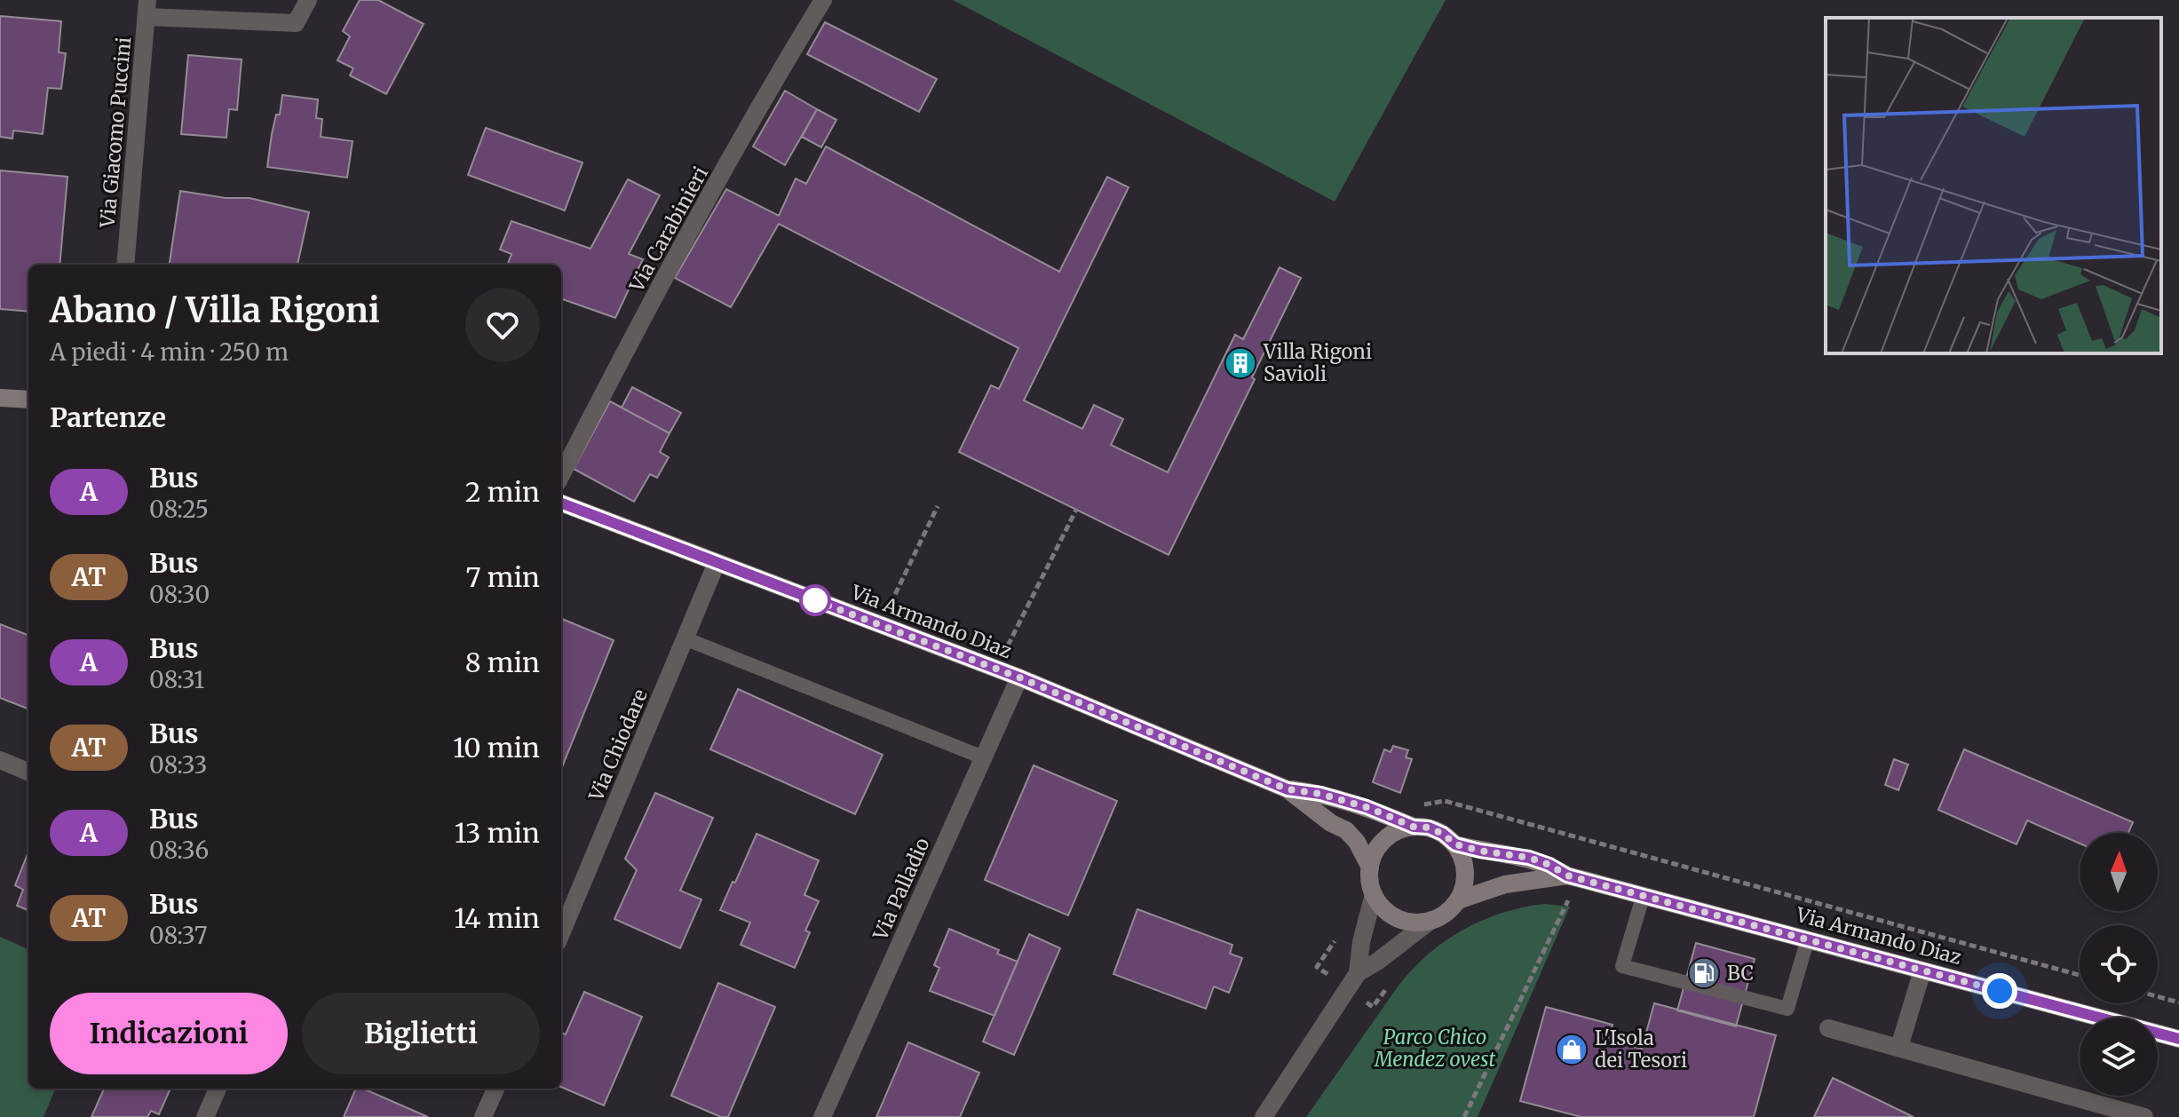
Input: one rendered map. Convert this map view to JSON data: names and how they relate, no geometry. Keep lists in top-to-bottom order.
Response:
{
  "streets": {
    "street": [
      "Via Giacomo Puccini",
      "Via Carabinieri",
      "Via Armando Diaz",
      "Via Chiodare",
      "Via Palladio"
    ]
  },
  "crossings": [
    ["Via Armando Diaz", "Via Chiodare"],
    ["Via Armando Diaz", "Via Palladio"]
  ],
  "parks": ["Parco Chico Mendez ovest"],
  "places": {
    "building": ["Villa Rigoni Savioli"],
    "fuel station": ["BC"],
    "shop": ["L'Isola dei Tesori"]
  },
  "lines": ["bus line A"],
  "north": "top",
  "page": {
    "heading": [
      ["Abano / Villa Rigoni", "A piedi · 4 min · 250 m"],
      "Partenze"
    ],
    "list": [
      {
        "mark": "A",
        "name": "Bus",
        "note": "08:25",
        "value": "2 min"
      },
      {
        "mark": "AT",
        "name": "Bus",
        "note": "08:30",
        "value": "7 min"
      },
      {
        "mark": "A",
        "name": "Bus",
        "note": "08:31",
        "value": "8 min"
      },
      {
        "mark": "AT",
        "name": "Bus",
        "note": "08:33",
        "value": "10 min"
      },
      {
        "mark": "A",
        "name": "Bus",
        "note": "08:36",
        "value": "13 min"
      },
      {
        "mark": "AT",
        "name": "Bus",
        "note": "08:37",
        "value": "14 min"
      }
    ],
    "buttons": ["Indicazioni", "Biglietti"]
  }
}
